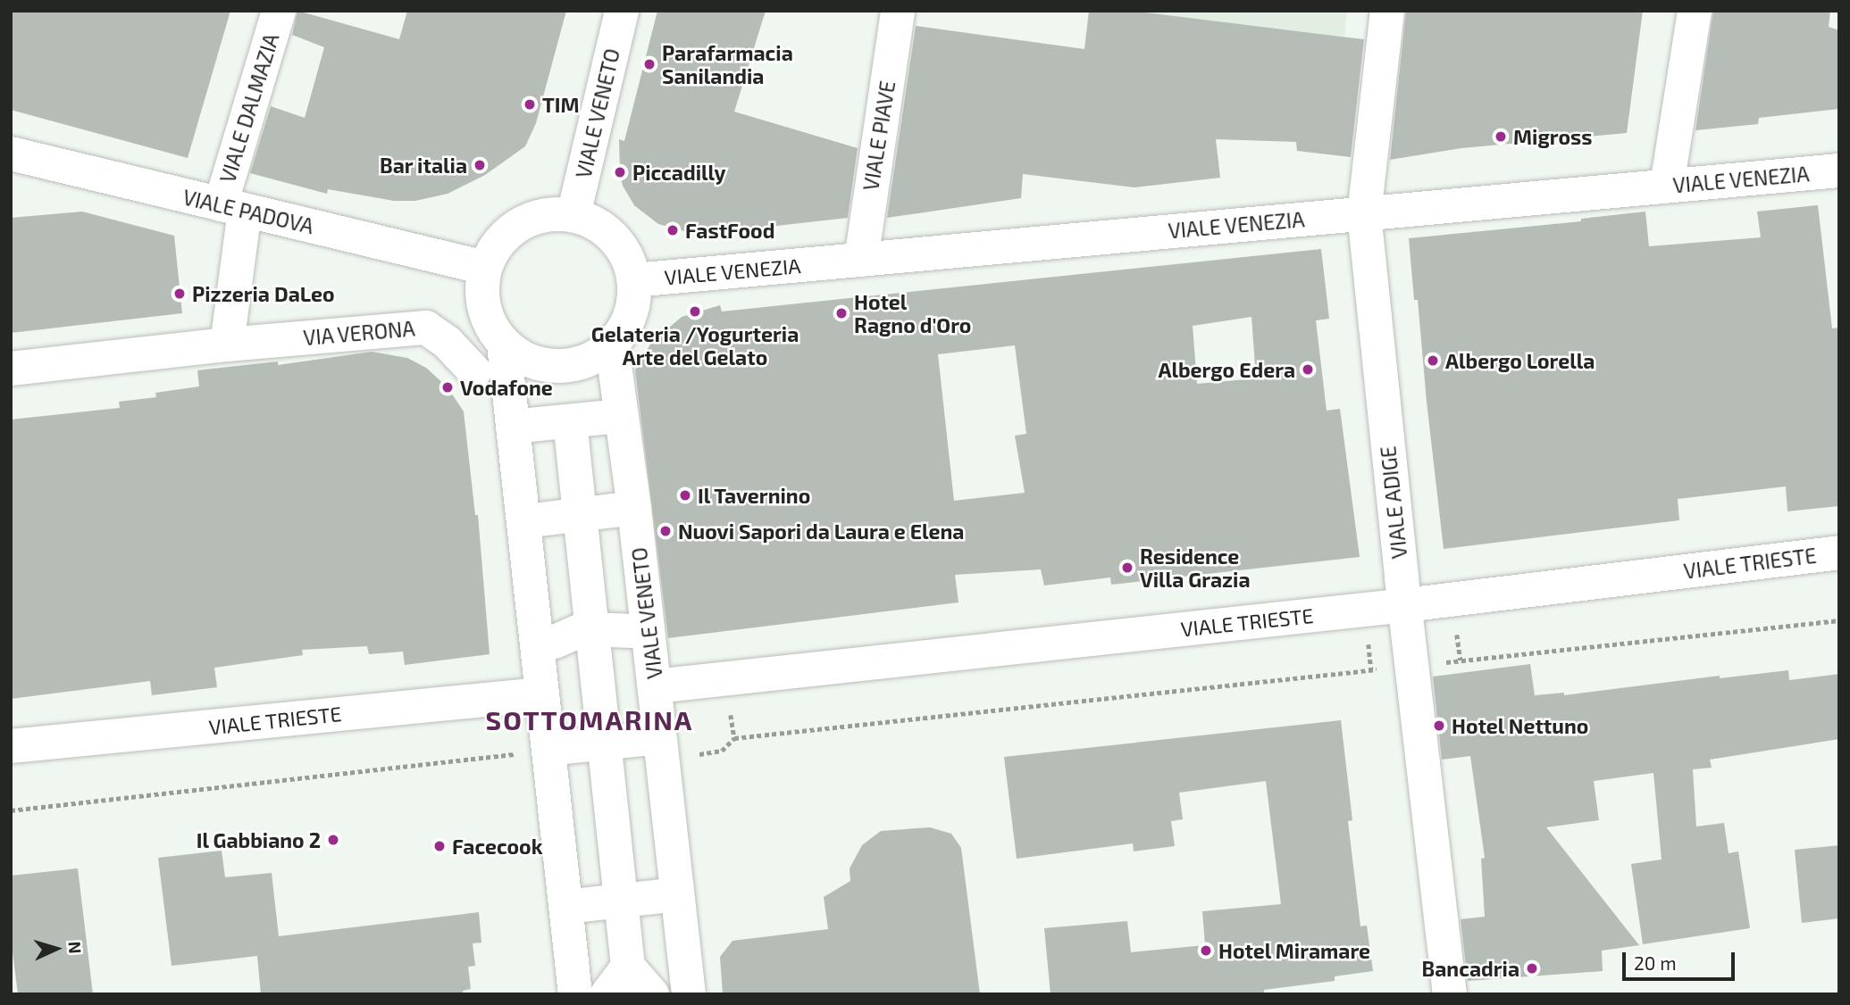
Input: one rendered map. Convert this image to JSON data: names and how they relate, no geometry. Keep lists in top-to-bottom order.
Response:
{
  "streets": {
    "street": [
      "VIALE DALMAZIA",
      "VIALE VENETO",
      "VIALE PIAVE",
      "VIALE VENEZIA",
      "VIALE PADOVA",
      "VIA VERONA",
      "VIALE ADIGE",
      "VIALE TRIESTE"
    ]
  },
  "crossings": [
    ["VIALE DALMAZIA", "VIALE PADOVA"],
    ["VIALE VENETO", "VIALE VENEZIA"],
    ["VIALE VENETO", "VIALE PADOVA"],
    ["VIALE VENETO", "VIALE TRIESTE"],
    ["VIALE PIAVE", "VIALE VENEZIA"],
    ["VIALE VENEZIA", "VIALE PADOVA"],
    ["VIALE VENEZIA", "VIALE ADIGE"],
    ["VIALE ADIGE", "VIALE TRIESTE"]
  ],
  "districts": ["SOTTOMARINA"],
  "places": [
    "Parafarmacia Sanilandia",
    "TIM",
    "Migross",
    "Bar italia",
    "Piccadilly",
    "FastFood",
    "Pizzeria DaLeo",
    "Gelateria /Yogurteria Arte del Gelato",
    "Hotel Ragno d'Oro",
    "Albergo Lorella",
    "Albergo Edera",
    "Vodafone",
    "Il Tavernino",
    "Nuovi Sapori da Laura e Elena",
    "Residence Villa Grazia",
    "Hotel Nettuno",
    "Il Gabbiano 2",
    "Facecook",
    "Hotel Miramare",
    "Bancadria"
  ],
  "scale_bar": "20 m",
  "north": "right"
}
